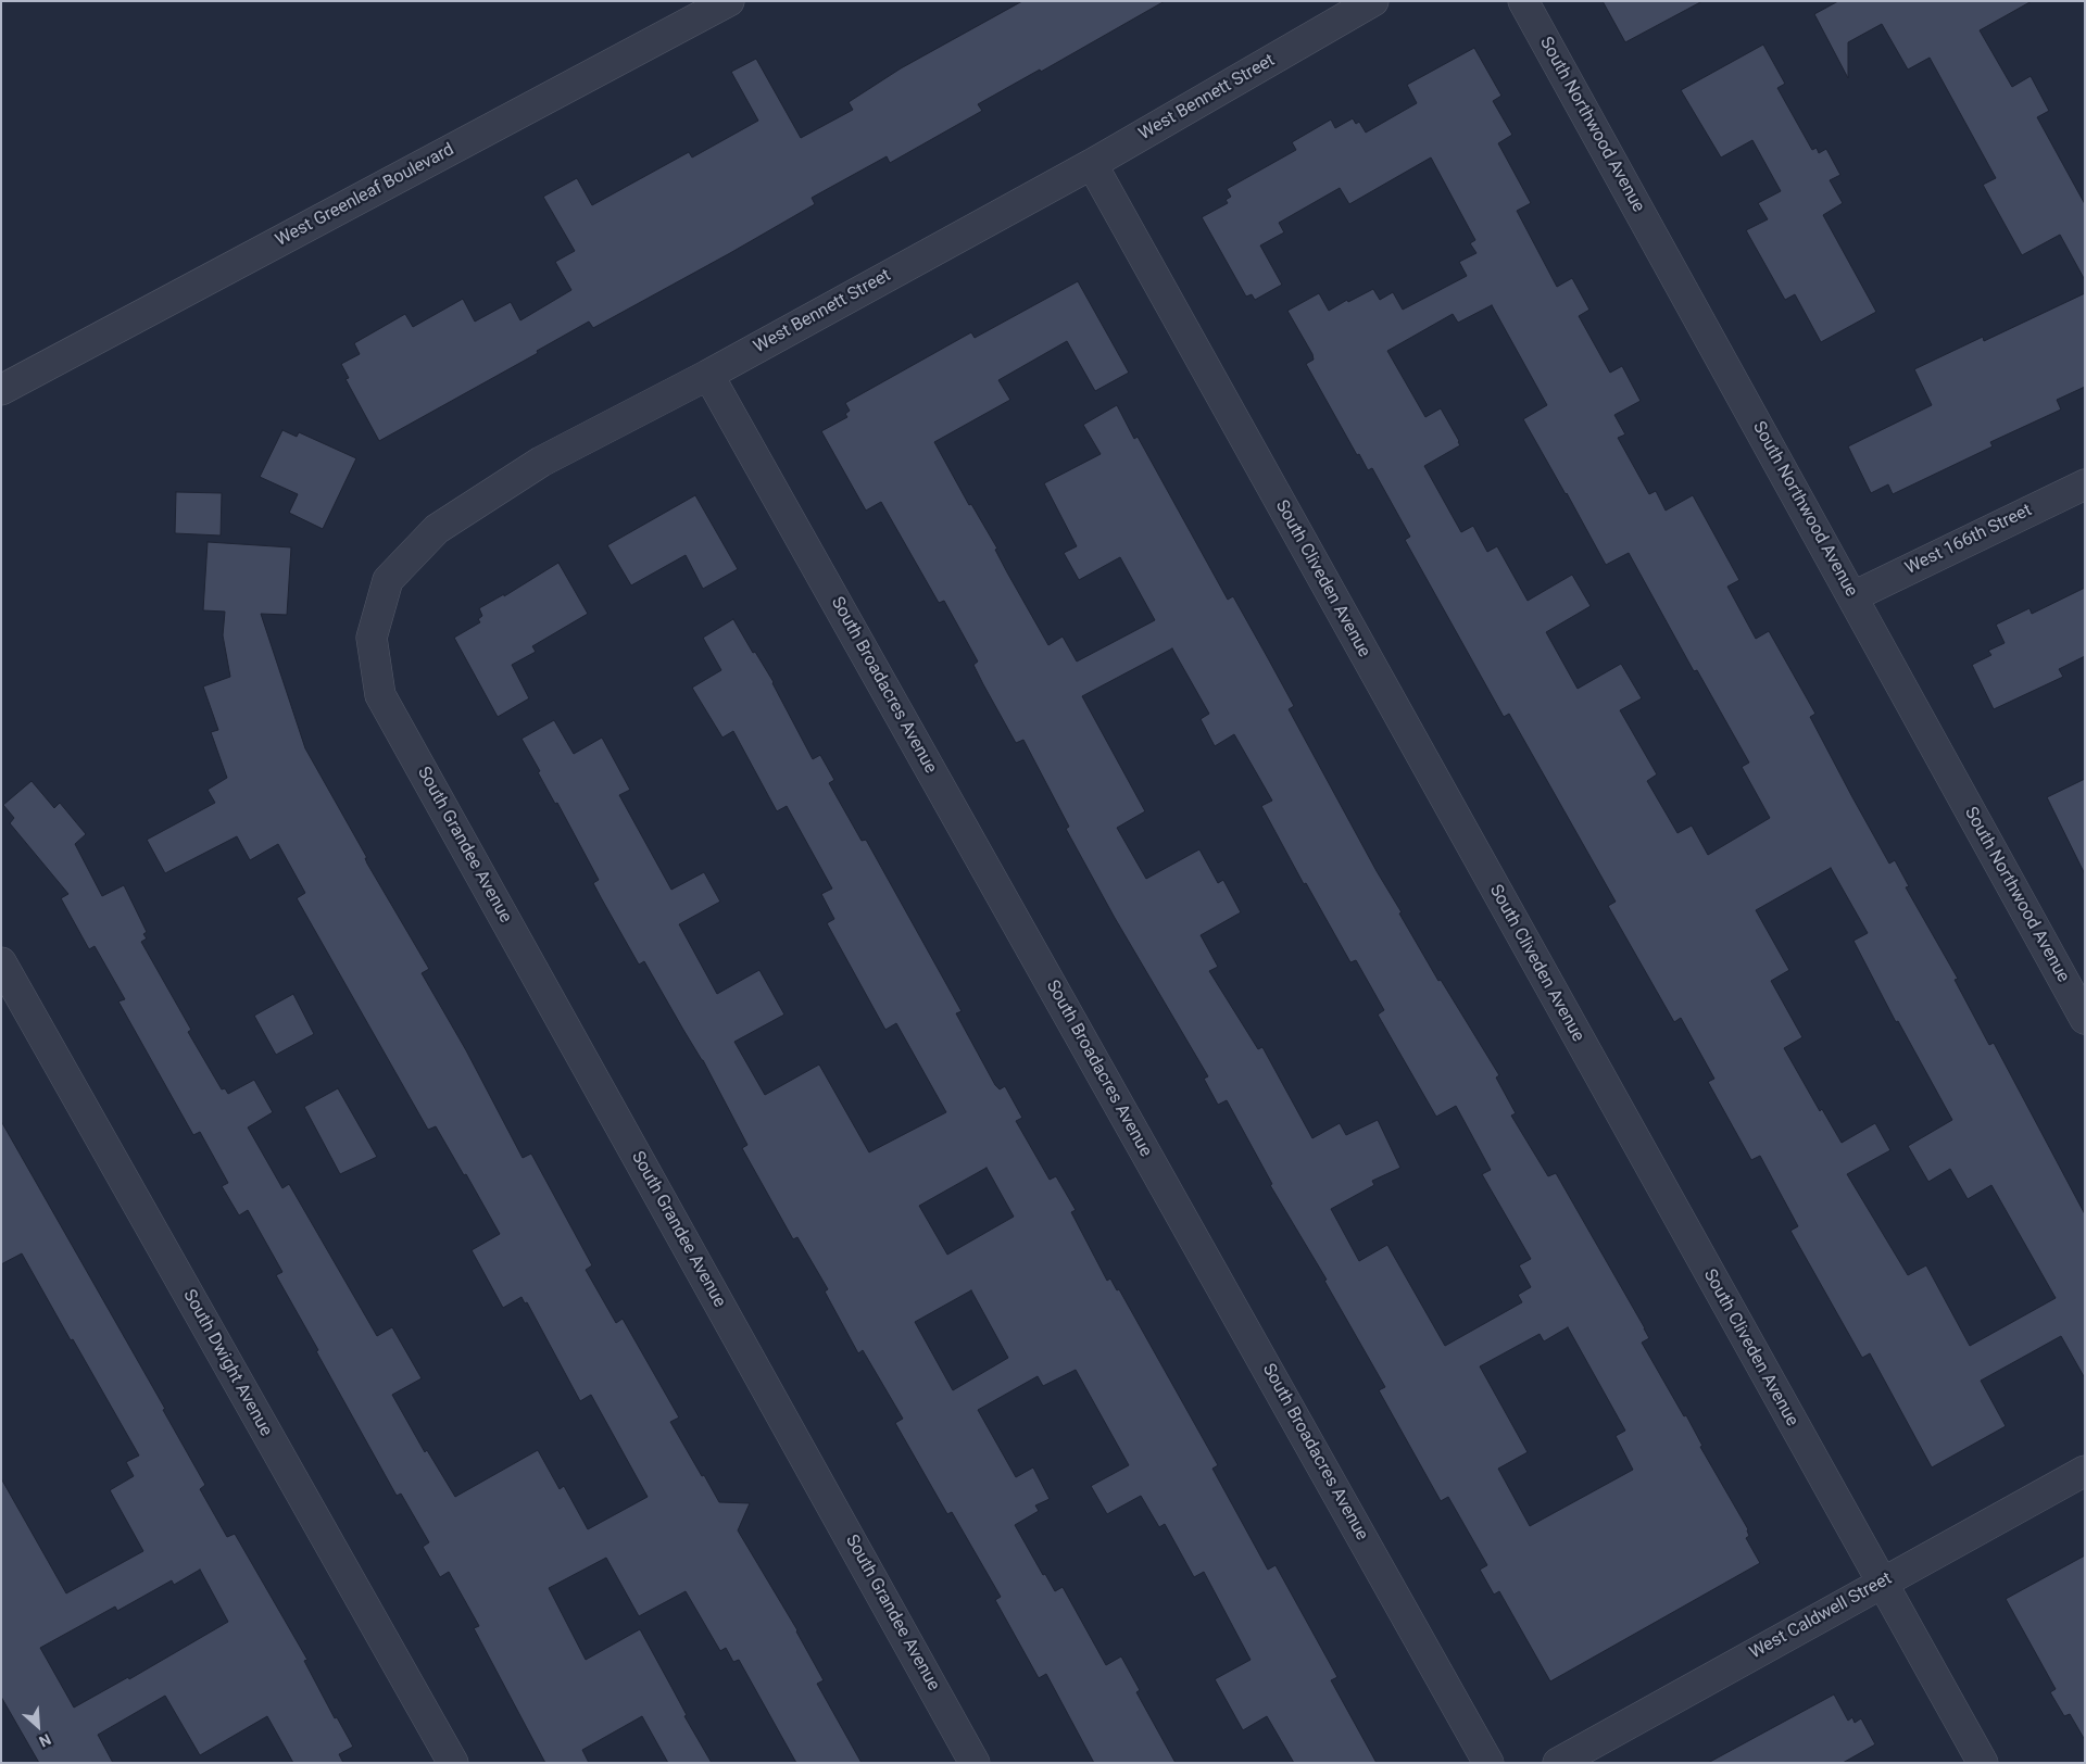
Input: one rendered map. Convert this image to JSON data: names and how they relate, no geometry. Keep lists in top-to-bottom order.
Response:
{
  "streets": {
    "street": [
      "West Bennett Street",
      "South Northwood Avenue",
      "West Greenleaf Boulevard",
      "West 166th Street",
      "South Cliveden Avenue",
      "South Broadacres Avenue",
      "South Grandee Avenue",
      "South Dwight Avenue",
      "West Caldwell Street"
    ]
  },
  "crossings": [
    ["West Bennett Street", "South Cliveden Avenue"],
    ["West Bennett Street", "South Broadacres Avenue"],
    ["West Bennett Street", "South Grandee Avenue"],
    ["South Northwood Avenue", "West 166th Street"],
    ["South Cliveden Avenue", "West Caldwell Street"]
  ],
  "north": "bottom right"
}
